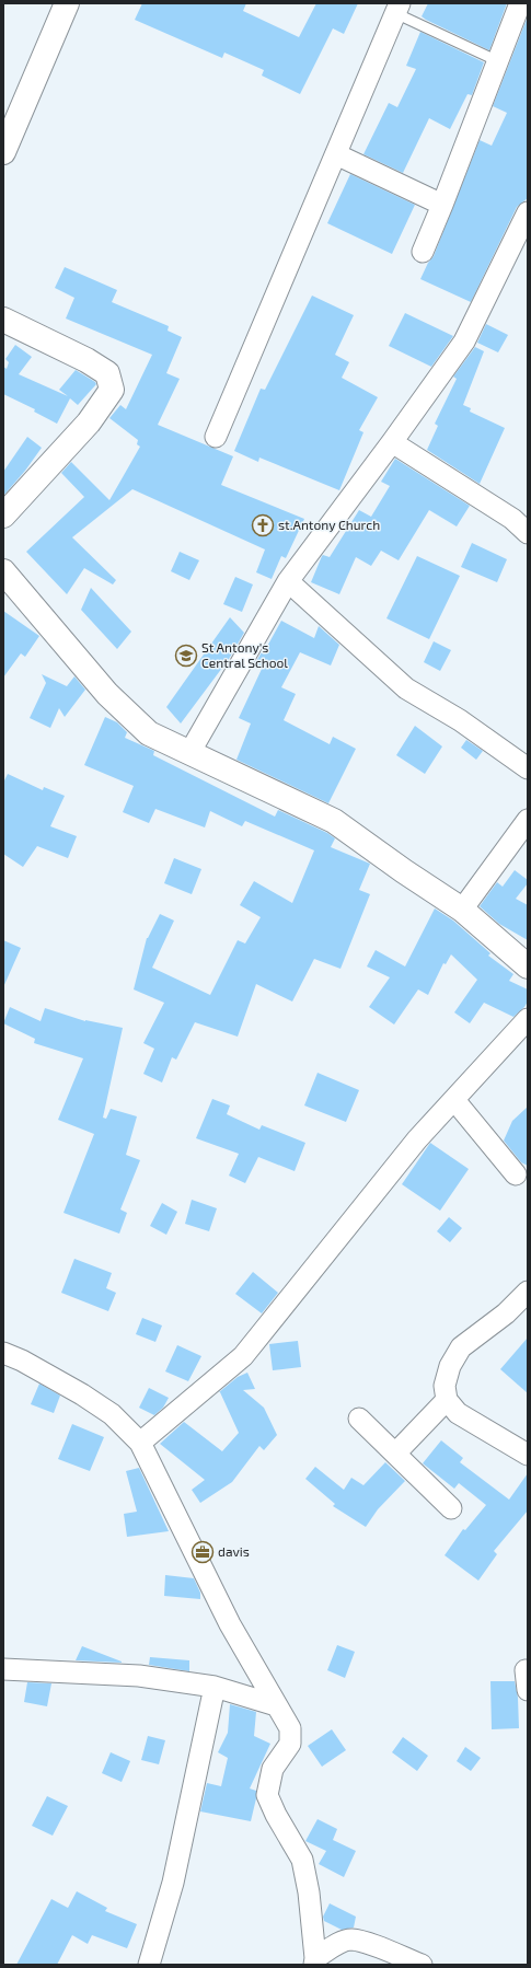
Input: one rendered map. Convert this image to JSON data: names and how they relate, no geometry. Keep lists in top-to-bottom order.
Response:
{
  "places": {
    "church": ["st.Antony Church"],
    "school or university": ["St Antony's Central School"],
    "office": ["davis"]
  }
}
